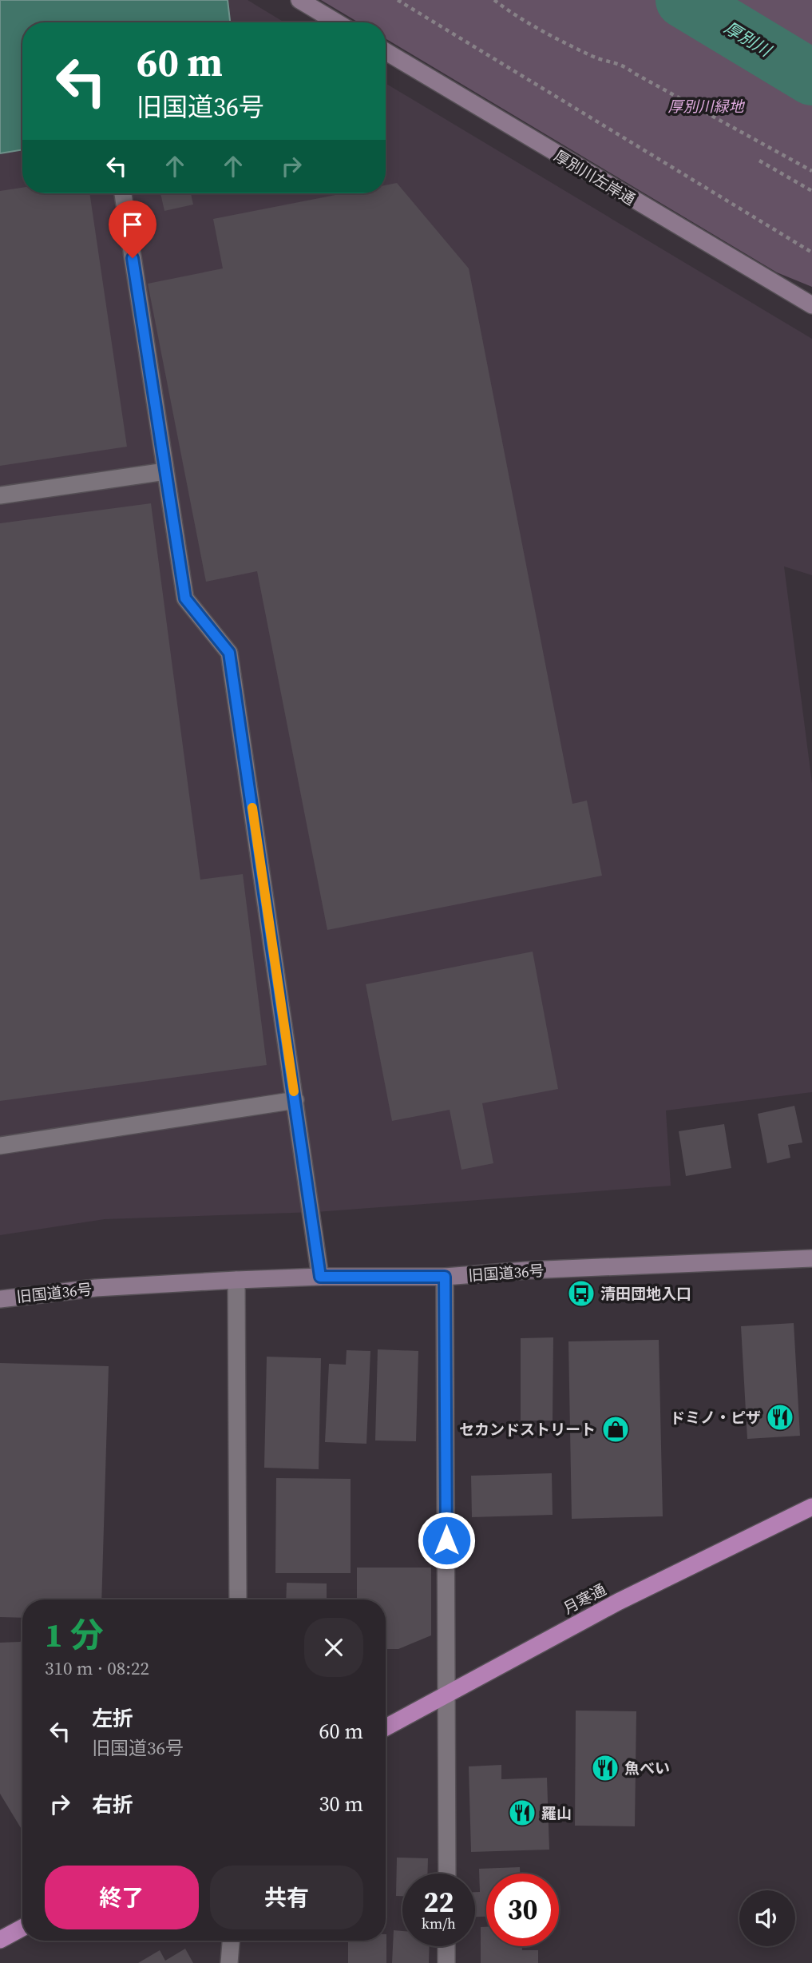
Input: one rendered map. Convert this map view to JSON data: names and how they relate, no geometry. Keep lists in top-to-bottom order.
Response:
{
  "streets": {
    "highway": ["月寒通"],
    "street": ["厚別川左岸通", "旧国道36号"]
  },
  "water": ["厚別川"],
  "parks": ["厚別川緑地"],
  "places": {
    "bus stop": ["清田団地入口"],
    "restaurant": ["ドミノ・ピザ", "魚べい", "羅山"],
    "shop": ["セカンドストリート"]
  },
  "page": {
    "turn": ["60 m", "旧国道36号"],
    "heading": ["1 分", "310 m · 08:22"],
    "list": [
      {
        "name": "左折",
        "note": "旧国道36号",
        "value": "60 m"
      },
      {
        "name": "右折",
        "value": "30 m"
      }
    ],
    "buttons": ["終了", "共有"],
    "speed": "22 km/h",
    "limit": "30"
  }
}
